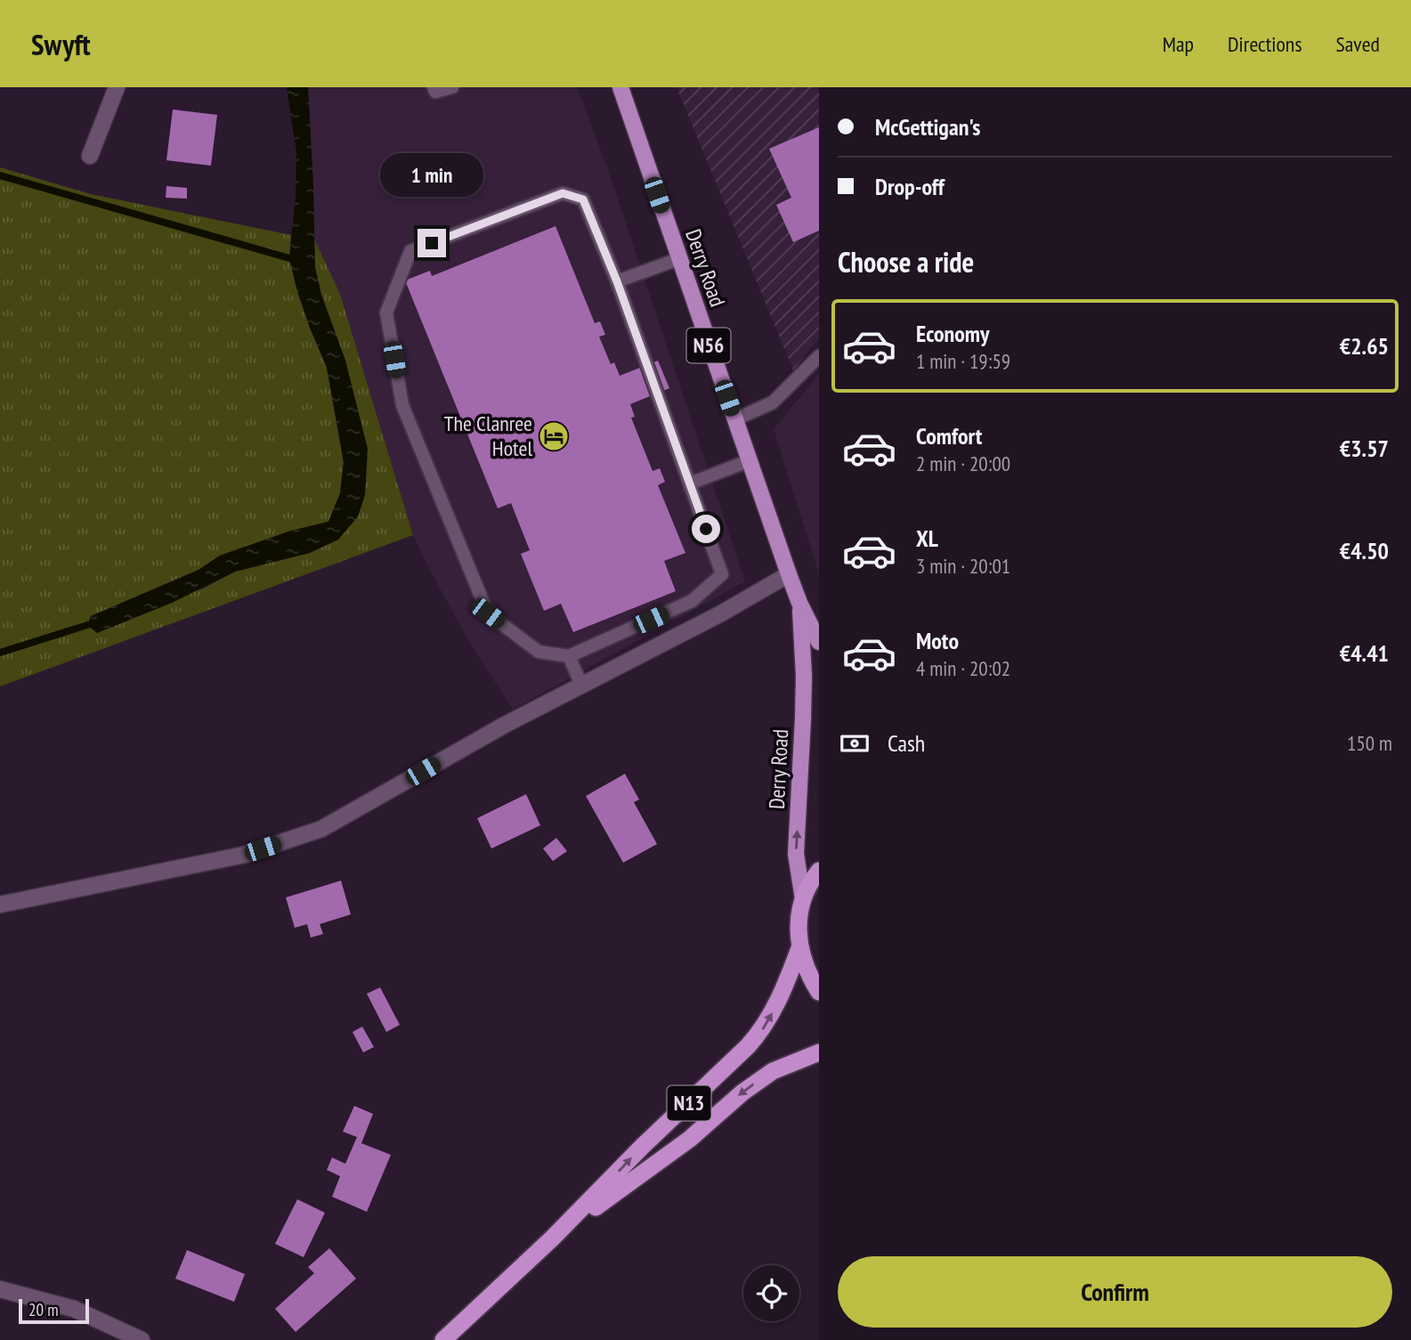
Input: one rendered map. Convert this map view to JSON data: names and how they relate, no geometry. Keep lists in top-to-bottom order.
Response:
{
  "streets": {
    "highway": ["N13"],
    "main road": ["Derry Road", "N56"]
  },
  "crossings": [
    ["Derry Road", "N13"]
  ],
  "places": {
    "hotel": ["The Clanree Hotel"]
  },
  "scale_bar": "20 m",
  "page": {
    "header": "Swyft",
    "nav": ["Map", "Directions", "Saved"],
    "banner": ["McGettigan's", "Drop-off"],
    "bubble": "1 min",
    "heading": "Choose a ride",
    "list": [
      {
        "name": "Economy",
        "note": "1 min · 19:59",
        "value": "€2.65"
      },
      {
        "name": "Comfort",
        "note": "2 min · 20:00",
        "value": "€3.57"
      },
      {
        "name": "XL",
        "note": "3 min · 20:01",
        "value": "€4.50"
      },
      {
        "name": "Moto",
        "note": "4 min · 20:02",
        "value": "€4.41"
      }
    ],
    "pay": ["Cash", "150 m"],
    "buttons": "Confirm",
    "scale": "20 m"
  }
}
